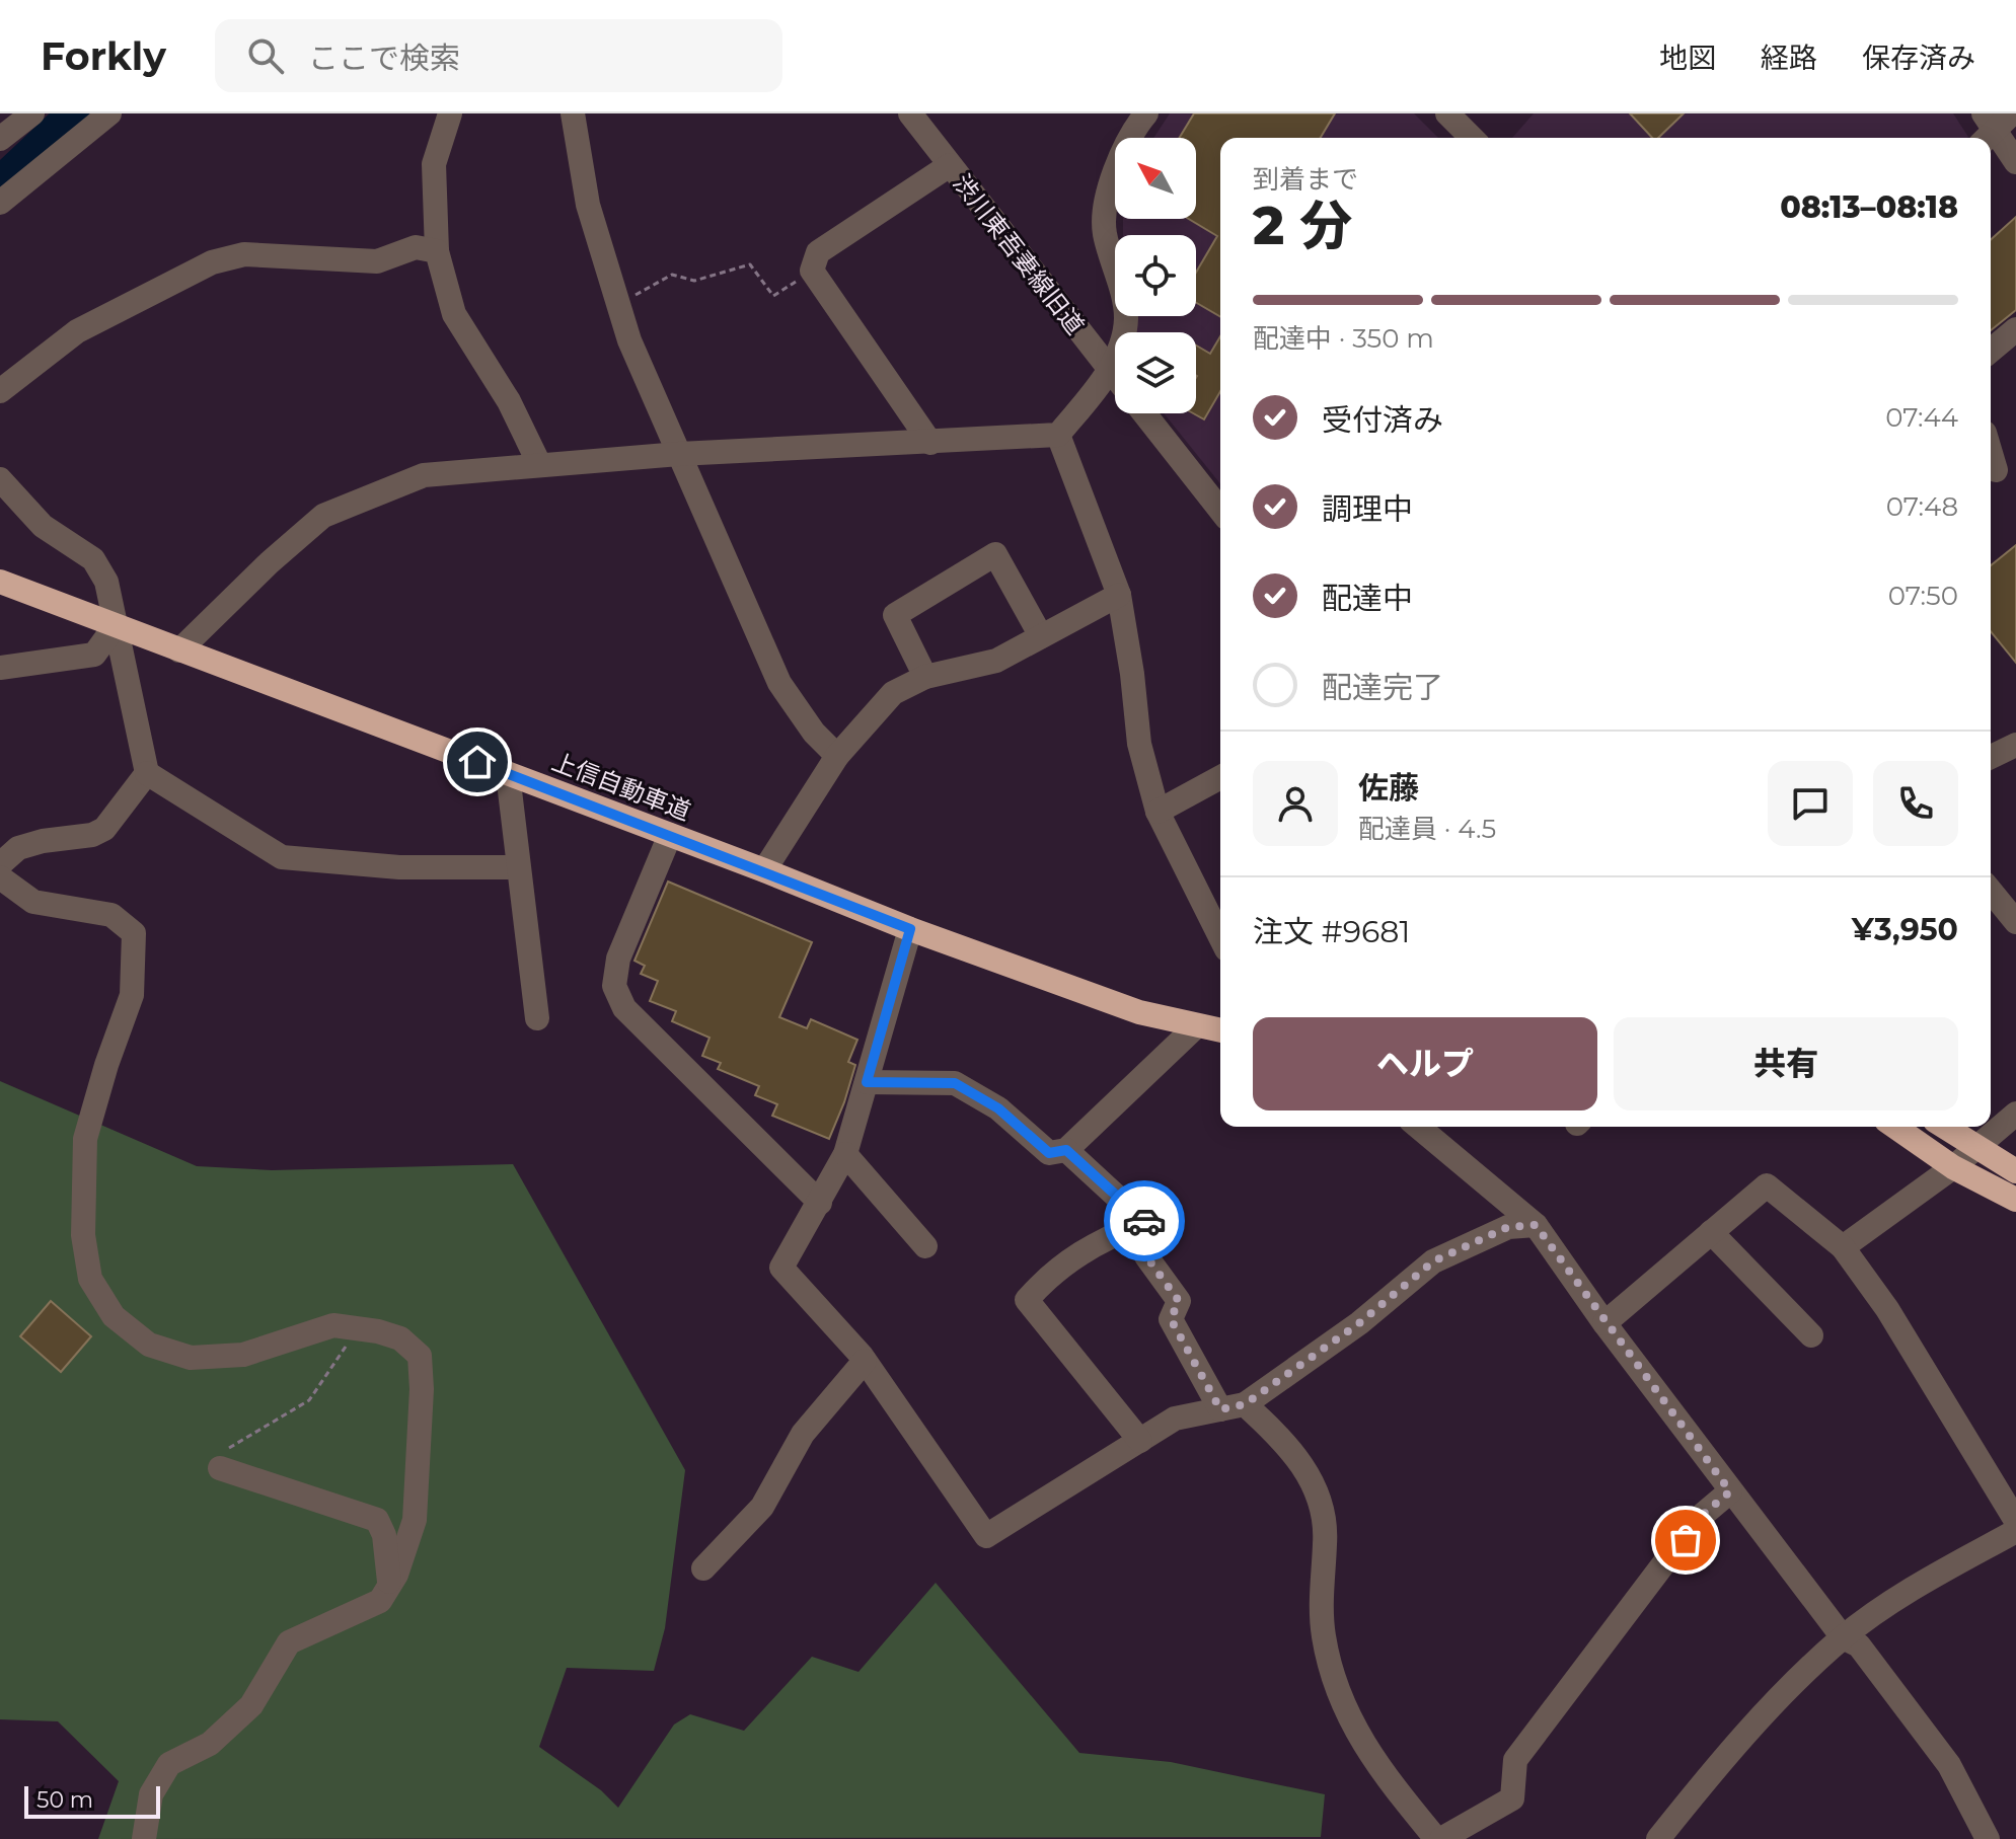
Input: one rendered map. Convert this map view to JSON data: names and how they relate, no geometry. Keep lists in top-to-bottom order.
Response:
{
  "streets": {
    "highway": ["上信自動車道"],
    "street": ["渋川東吾妻線旧道"]
  },
  "scale_bar": "50 m",
  "north": "top left",
  "page": {
    "header": "Forkly",
    "search": "ここで検索",
    "nav": ["地図", "経路", "保存済み"],
    "heading": ["2 分", "到着まで", "08:13–08:18"],
    "panel": [
      "佐藤",
      "配達員 · 4.5",
      "注文 #9681",
      "¥3,950"
    ],
    "bar": "配達中 · 350 m",
    "list": [
      ["受付済み", "07:44"],
      ["調理中", "07:48"],
      ["配達中", "07:50"],
      "配達完了"
    ],
    "buttons": ["ヘルプ", "共有"],
    "scale": "50 m"
  }
}
